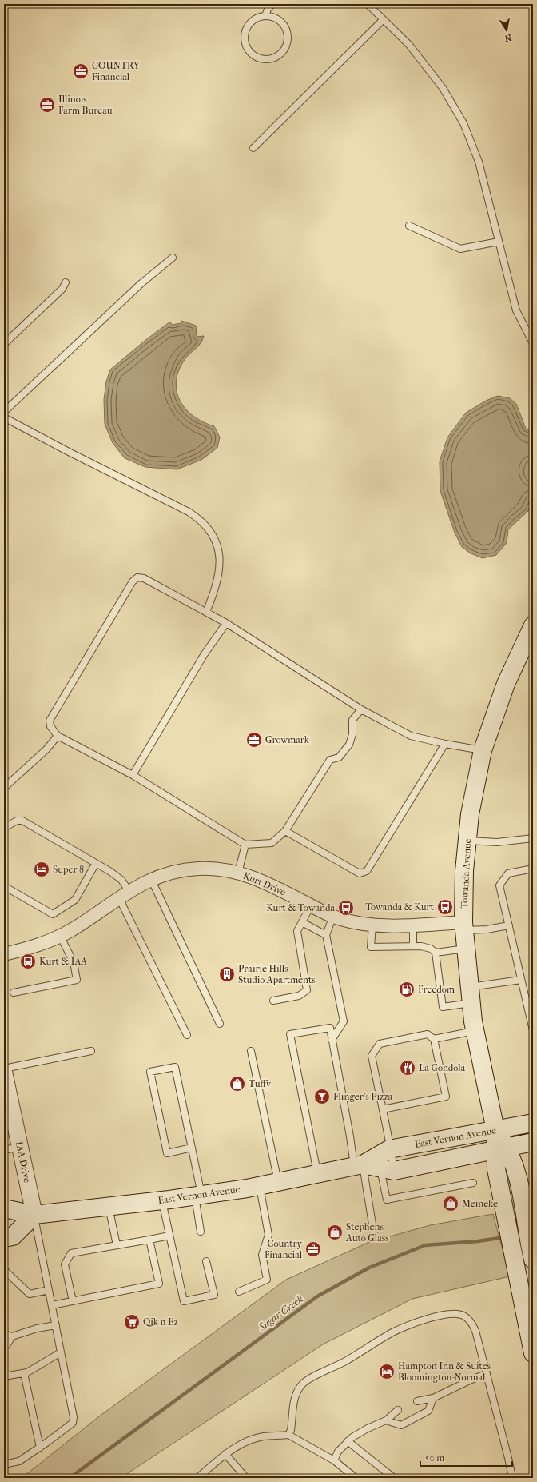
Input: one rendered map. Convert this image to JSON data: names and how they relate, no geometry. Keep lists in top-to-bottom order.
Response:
{
  "streets": {
    "main road": ["Towanda Avenue", "East Vernon Avenue"],
    "street": ["Kurt Drive", "IAA Drive"]
  },
  "crossings": [
    ["Towanda Avenue", "Kurt Drive"],
    ["Towanda Avenue", "East Vernon Avenue"],
    ["East Vernon Avenue", "IAA Drive"]
  ],
  "water": ["Sugar Creek"],
  "places": {
    "office": [
      "COUNTRY Financial",
      "Illinois Farm Bureau",
      "Growmark",
      "Country Financial"
    ],
    "hotel": ["Super 8", "Hampton Inn & Suites Bloomington-Normal"],
    "bus stop": ["Towanda & Kurt", "Kurt & Towanda", "Kurt & IAA"],
    "building": ["Prairie Hills Studio Apartments"],
    "fuel station": ["Freedom"],
    "restaurant": ["La Gondola"],
    "shop": ["Tuffy", "Meineke", "Stephens Auto Glass"],
    "bar": ["Flinger's Pizza"],
    "supermarket": ["Qik n Ez"]
  },
  "scale_bar": "50 m",
  "north": "bottom"
}
